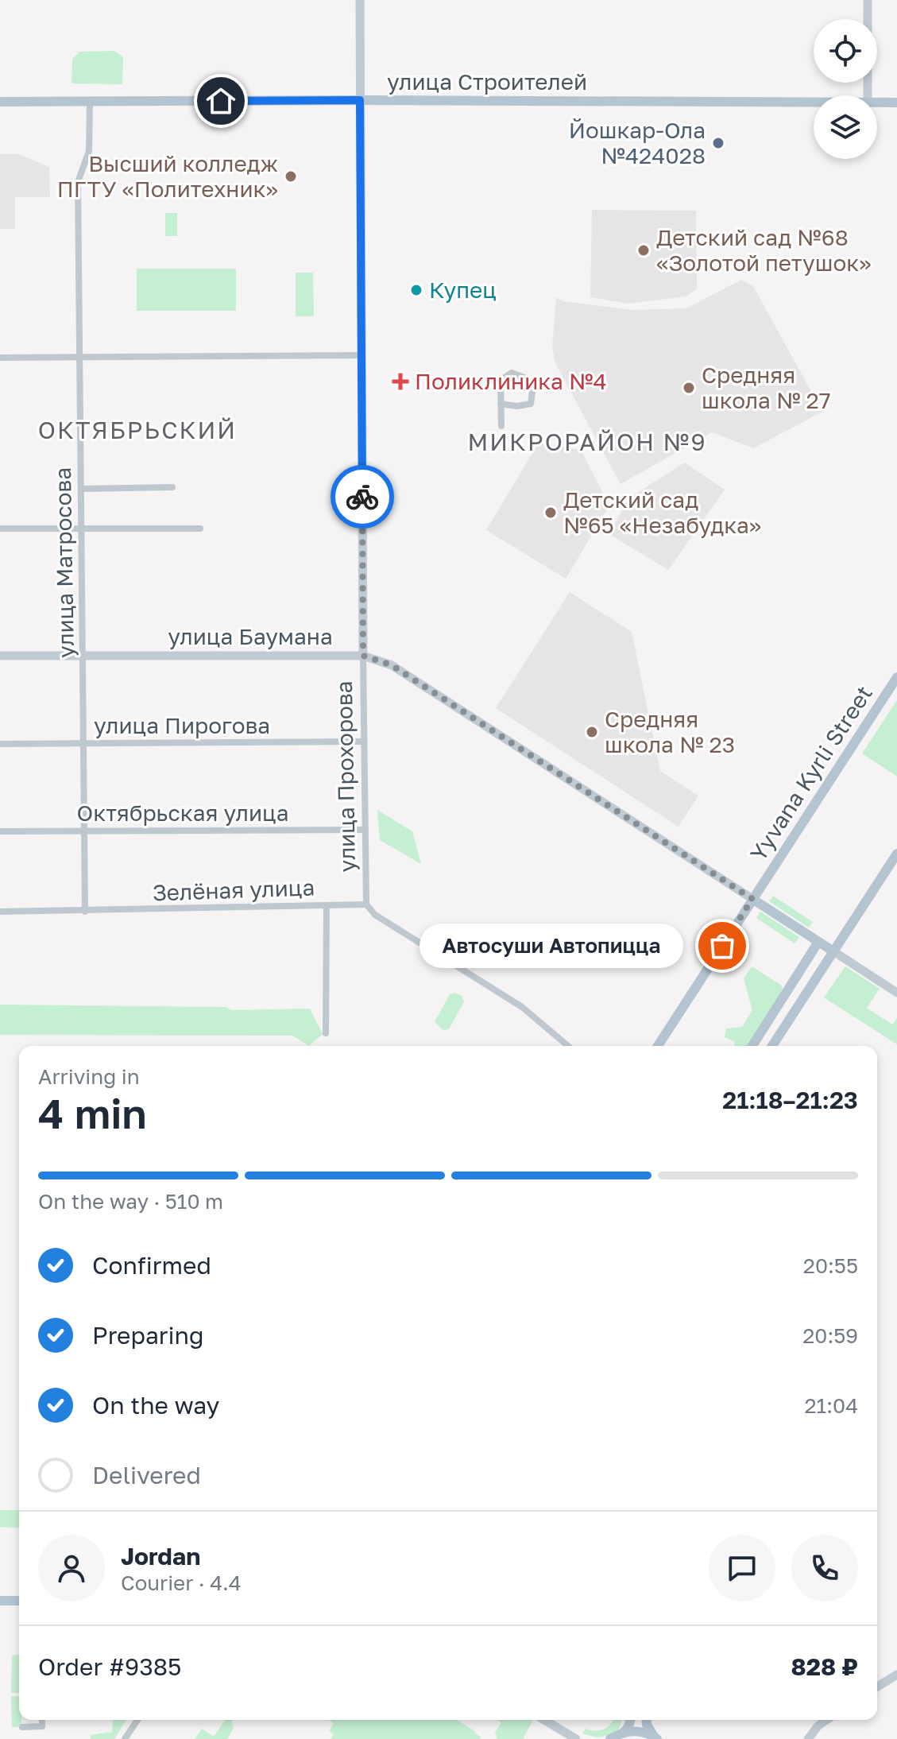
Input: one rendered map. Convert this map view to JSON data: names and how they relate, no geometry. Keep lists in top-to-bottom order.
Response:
{
  "streets": {
    "main road": ["улица Строителей", "улица Баумана", "Yyvana Kyrli Street"],
    "street": [
      "улица Матросова",
      "улица Пирогова",
      "улица Прохорова",
      "Октябрьская улица",
      "Зелёная улица"
    ]
  },
  "crossings": [
    ["улица Строителей", "улица Матросова"],
    ["улица Строителей", "улица Прохорова"],
    ["улица Матросова", "улица Баумана"],
    ["улица Матросова", "улица Пирогова"],
    ["улица Матросова", "Октябрьская улица"],
    ["улица Матросова", "Зелёная улица"],
    ["улица Баумана", "Yyvana Kyrli Street"],
    ["улица Баумана", "улица Прохорова"],
    ["улица Пирогова", "улица Прохорова"],
    ["улица Прохорова", "Октябрьская улица"],
    ["улица Прохорова", "Зелёная улица"]
  ],
  "districts": ["ОКТЯБРЬСКИЙ", "МИКРОРАЙОН №9"],
  "places": {
    "other": [
      "Йошкар-Ола №424028",
      "Высший колледж ПГТУ «Политехник»",
      "Детский сад №68 «Золотой петушок»",
      "Купец",
      "Средняя школа № 27",
      "Детский сад №65 «Незабудка»",
      "Средняя школа № 23",
      "Автосуши Автопицца"
    ],
    "health": ["Поликлиника №4"]
  },
  "page": {
    "bubble": "Автосуши Автопицца",
    "heading": ["4 min", "Arriving in", "21:18–21:23"],
    "panel": [
      "Jordan",
      "Courier · 4.4",
      "Order #9385",
      "828 ₽"
    ],
    "bar": "On the way · 510 m",
    "list": [
      ["Confirmed", "20:55"],
      ["Preparing", "20:59"],
      ["On the way", "21:04"],
      "Delivered"
    ]
  }
}
